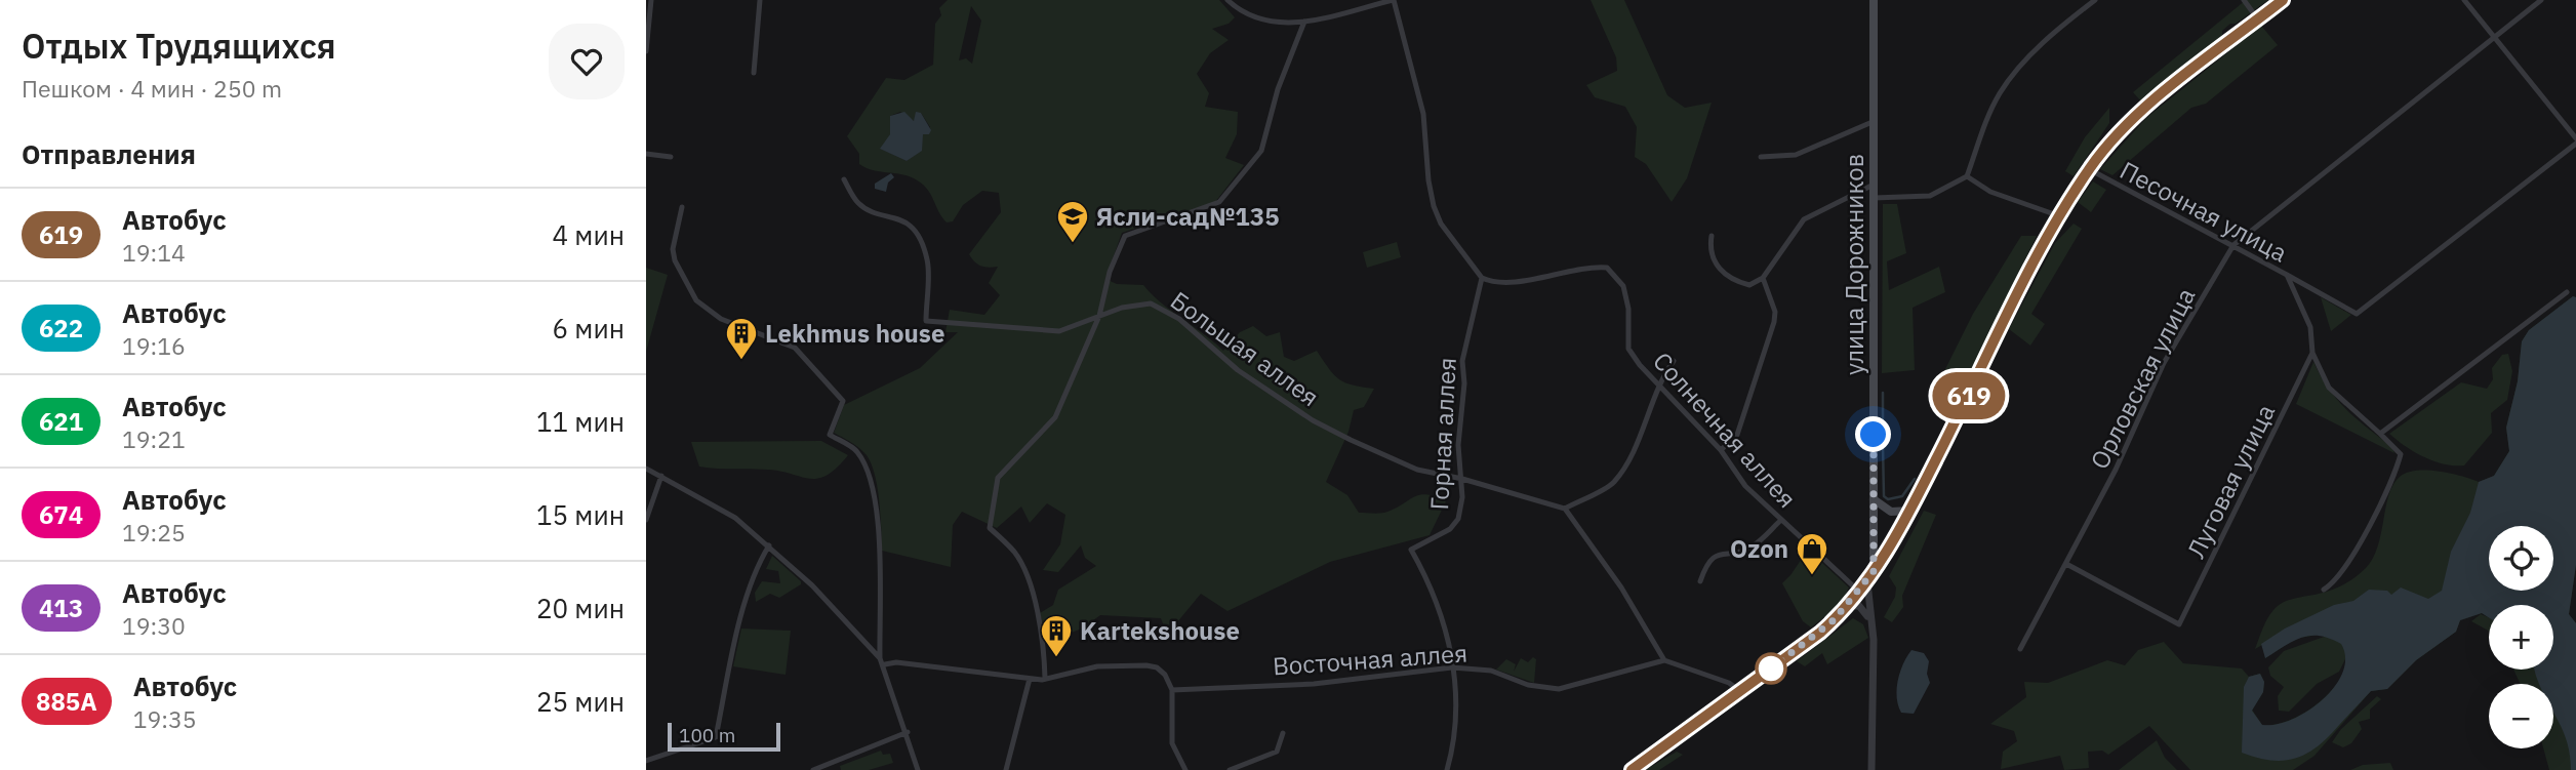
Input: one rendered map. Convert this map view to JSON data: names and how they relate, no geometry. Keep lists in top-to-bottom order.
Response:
{
  "streets": {
    "main road": ["улица Дорожников"],
    "street": [
      "Песочная улица",
      "Большая аллея",
      "Орловская улица",
      "Солнечная аллея",
      "Горная аллея",
      "Луговая улица",
      "Восточная аллея"
    ]
  },
  "crossings": [
    ["Песочная улица", "Орловская улица"],
    ["Песочная улица", "Луговая улица"],
    ["Большая аллея", "Горная аллея"],
    ["Орловская улица", "Луговая улица"],
    ["Солнечная аллея", "Горная аллея"],
    ["Горная аллея", "Восточная аллея"]
  ],
  "places": {
    "school or university": ["Ясли-сад№135"],
    "building": ["Lekhmus house", "Kartekshouse"],
    "shop": ["Ozon"]
  },
  "lines": ["bus line 619"],
  "scale_bar": "100 m",
  "page": {
    "heading": [
      ["Отдых Трудящихся", "Пешком · 4 мин · 250 m"],
      "Отправления"
    ],
    "on_map": "619",
    "list": [
      {
        "mark": "619",
        "name": "Автобус",
        "note": "19:14",
        "value": "4 мин"
      },
      {
        "mark": "622",
        "name": "Автобус",
        "note": "19:16",
        "value": "6 мин"
      },
      {
        "mark": "621",
        "name": "Автобус",
        "note": "19:21",
        "value": "11 мин"
      },
      {
        "mark": "674",
        "name": "Автобус",
        "note": "19:25",
        "value": "15 мин"
      },
      {
        "mark": "413",
        "name": "Автобус",
        "note": "19:30",
        "value": "20 мин"
      },
      {
        "mark": "885А",
        "name": "Автобус",
        "note": "19:35",
        "value": "25 мин"
      }
    ],
    "map_buttons": ["+", "−"],
    "scale": "100 m"
  }
}
